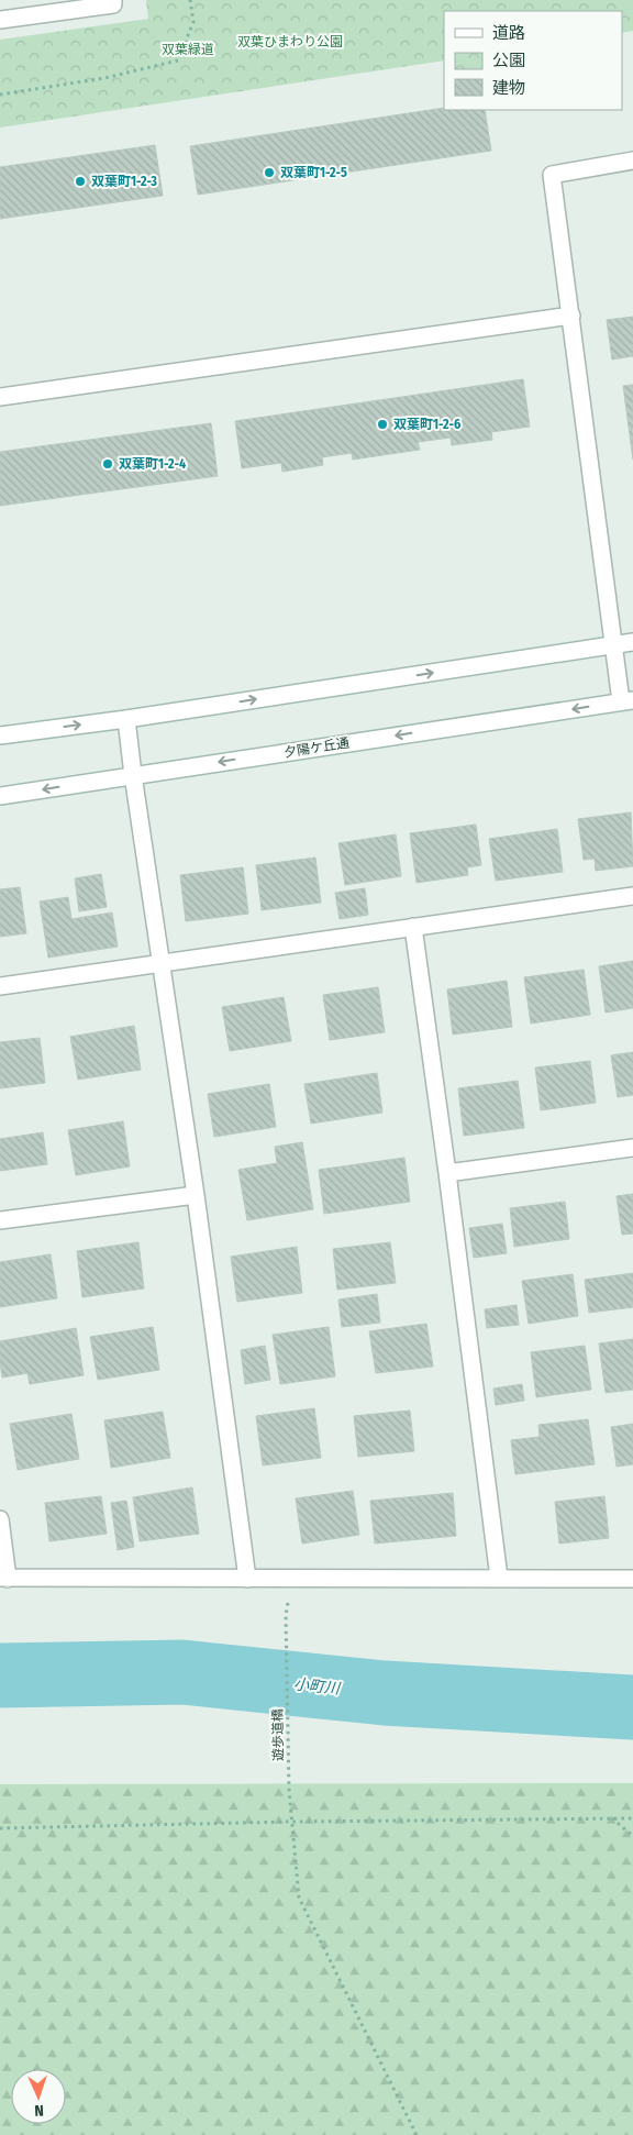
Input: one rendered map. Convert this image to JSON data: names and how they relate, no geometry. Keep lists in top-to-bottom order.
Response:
{
  "streets": {
    "street": ["夕陽ケ丘通"],
    "path": ["遊歩道橋"]
  },
  "water": ["小町川"],
  "parks": ["双葉ひまわり公園", "双葉緑道"],
  "places": [
    "双葉町1-2-5",
    "双葉町1-2-3",
    "双葉町1-2-6",
    "双葉町1-2-4"
  ],
  "legend": ["道路", "公園", "建物"],
  "north": "bottom"
}
